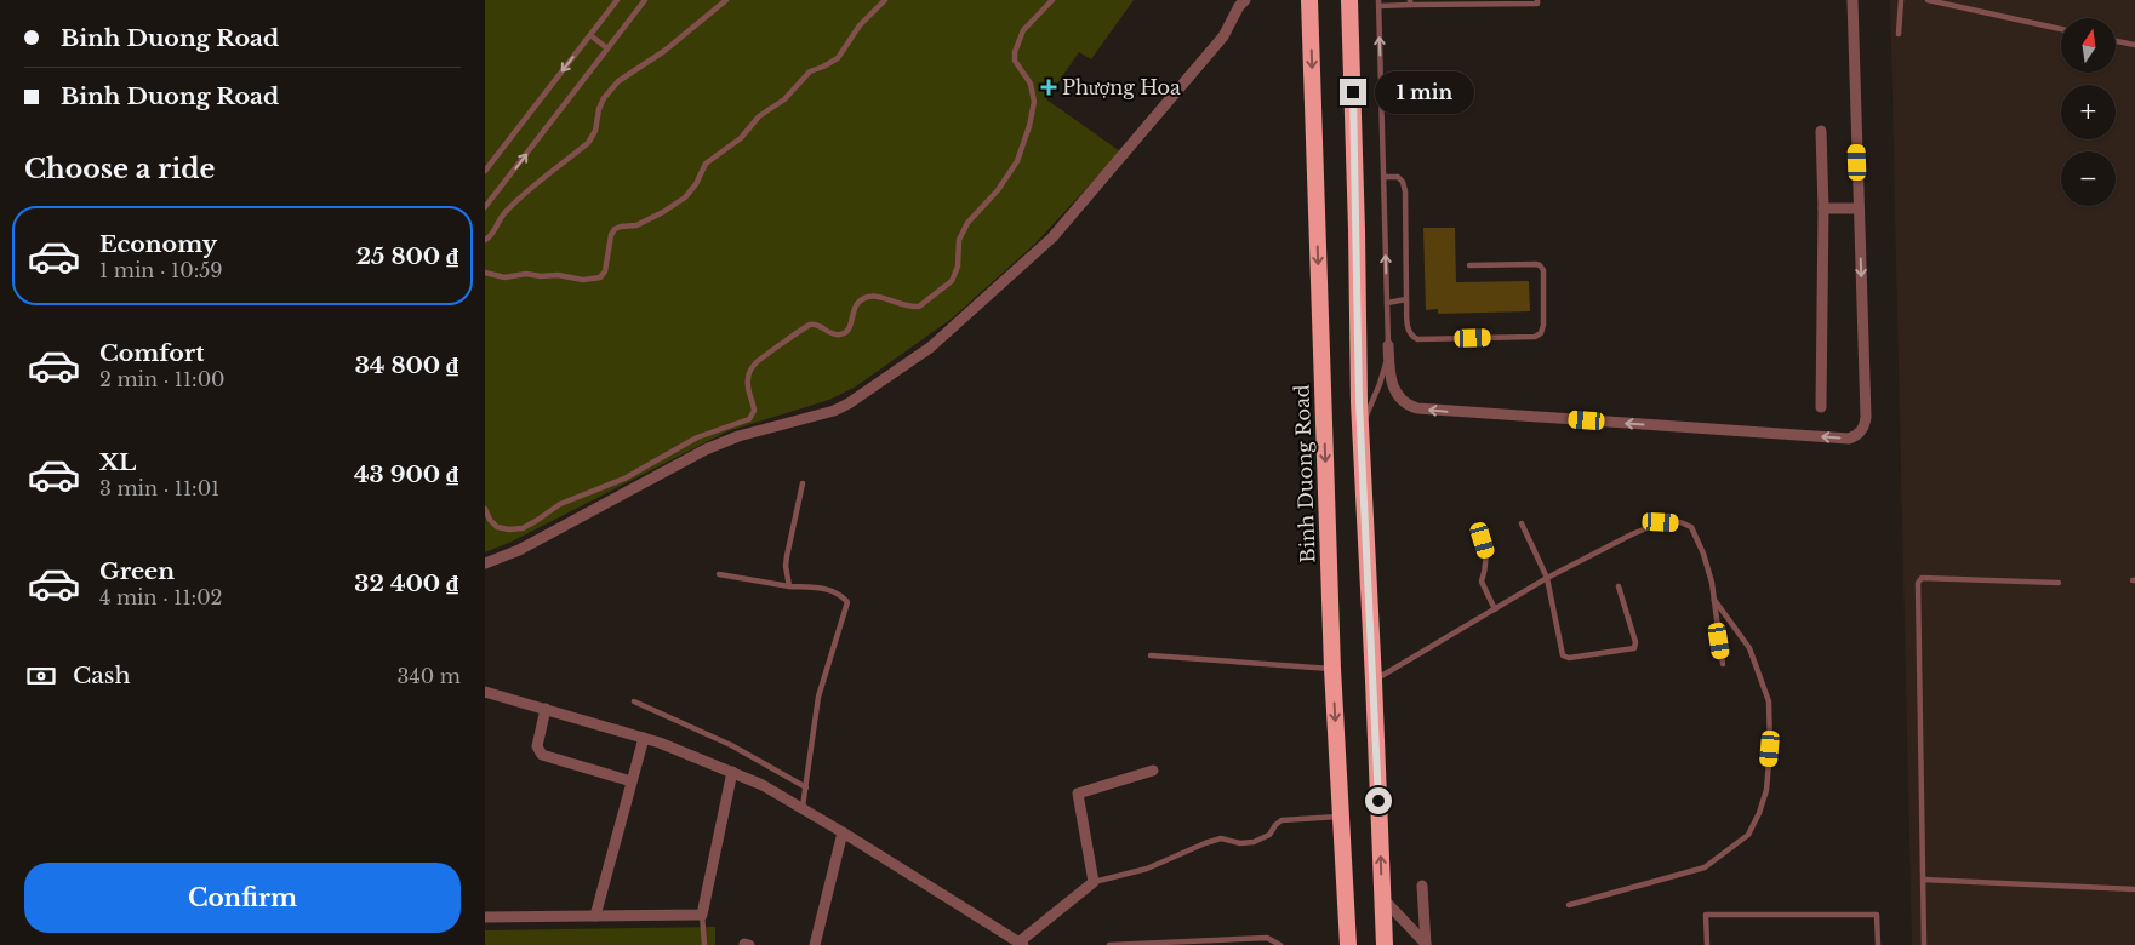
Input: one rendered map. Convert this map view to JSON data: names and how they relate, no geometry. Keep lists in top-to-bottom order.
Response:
{
  "streets": {
    "highway": ["Binh Duong Road"]
  },
  "places": {
    "health": ["Phượng Hoa"]
  },
  "north": "top",
  "page": {
    "banner": ["Binh Duong Road", "Binh Duong Road"],
    "map_buttons": ["+", "−"],
    "bubble": "1 min",
    "heading": "Choose a ride",
    "list": [
      {
        "name": "Economy",
        "note": "1 min · 10:59",
        "value": "25 800 ₫"
      },
      {
        "name": "Comfort",
        "note": "2 min · 11:00",
        "value": "34 800 ₫"
      },
      {
        "name": "XL",
        "note": "3 min · 11:01",
        "value": "43 900 ₫"
      },
      {
        "name": "Green",
        "note": "4 min · 11:02",
        "value": "32 400 ₫"
      }
    ],
    "pay": ["Cash", "340 m"],
    "buttons": "Confirm"
  }
}
